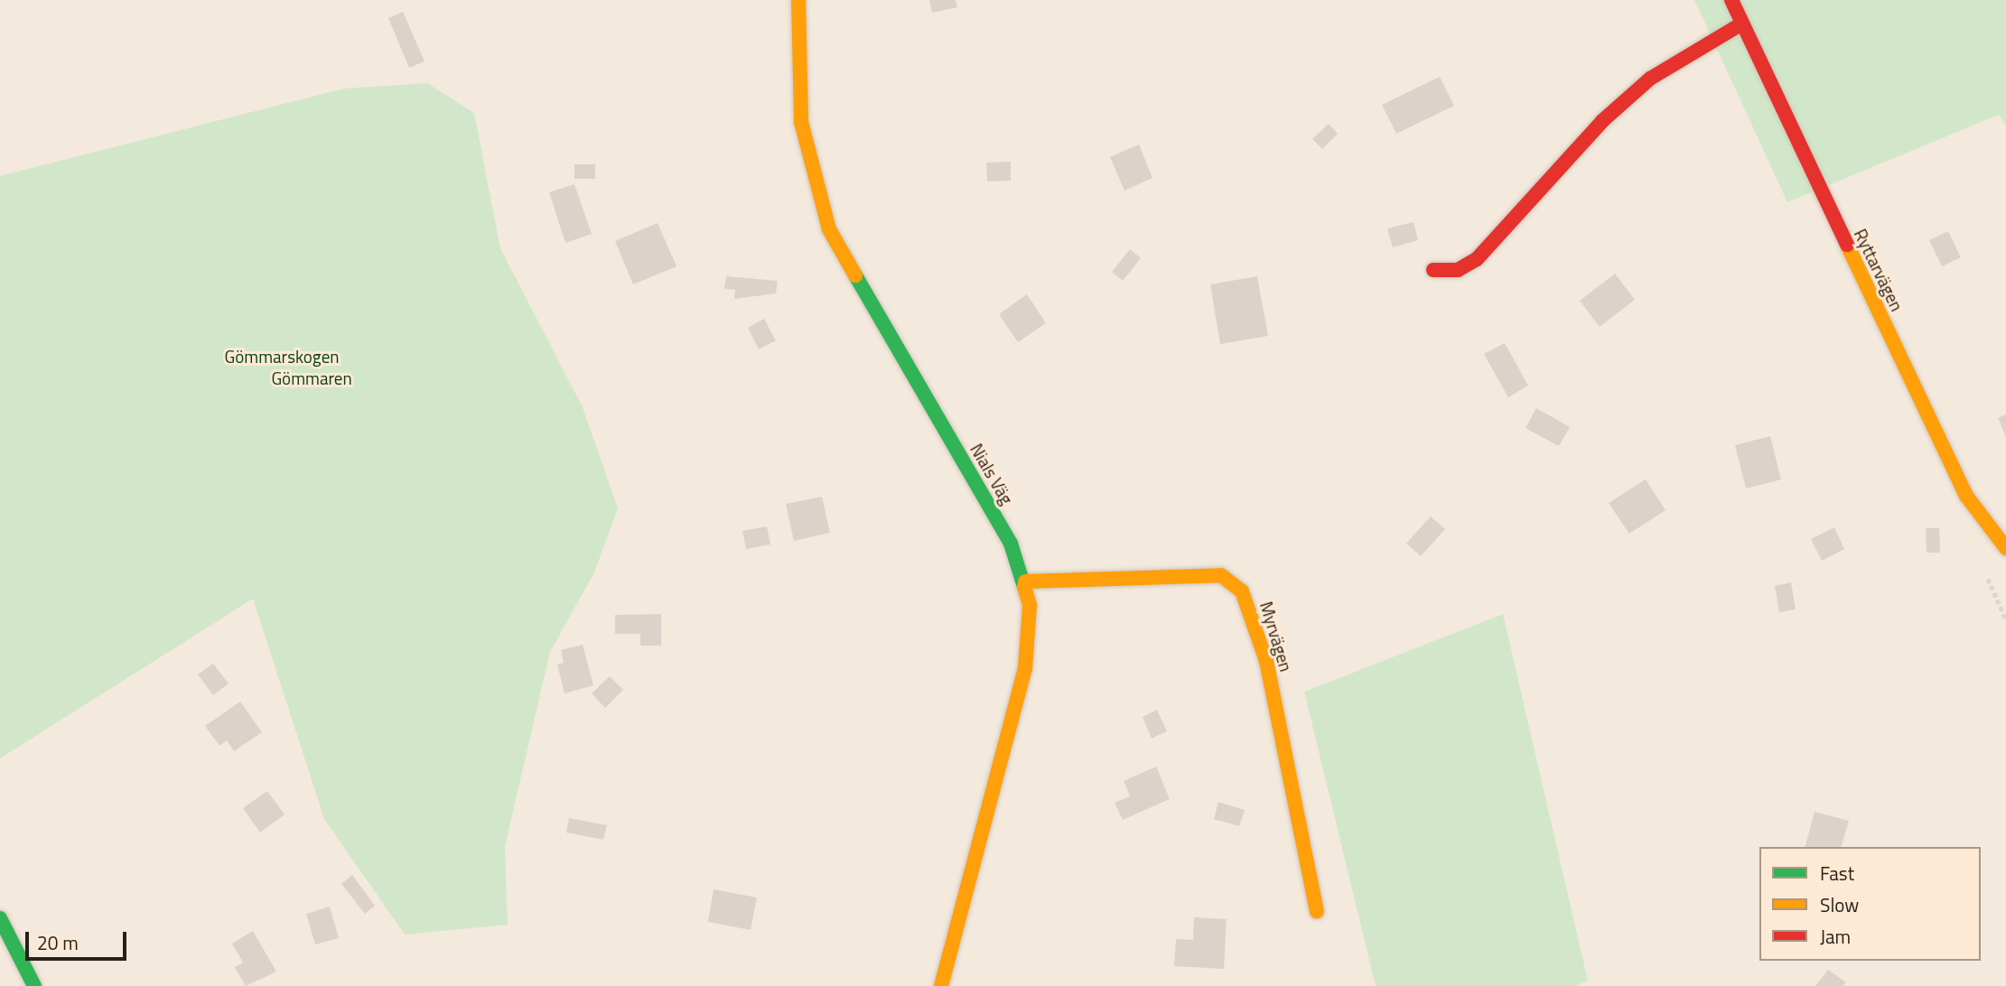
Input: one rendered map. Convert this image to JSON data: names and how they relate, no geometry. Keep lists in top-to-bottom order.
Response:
{
  "streets": {
    "street": ["Ryttarvägen", "Nials Väg", "Myrvägen"]
  },
  "crossings": [
    ["Nials Väg", "Myrvägen"]
  ],
  "parks": ["Gömmarskogen", "Gömmaren"],
  "legend": ["Fast", "Slow", "Jam"],
  "scale_bar": "20 m"
}
